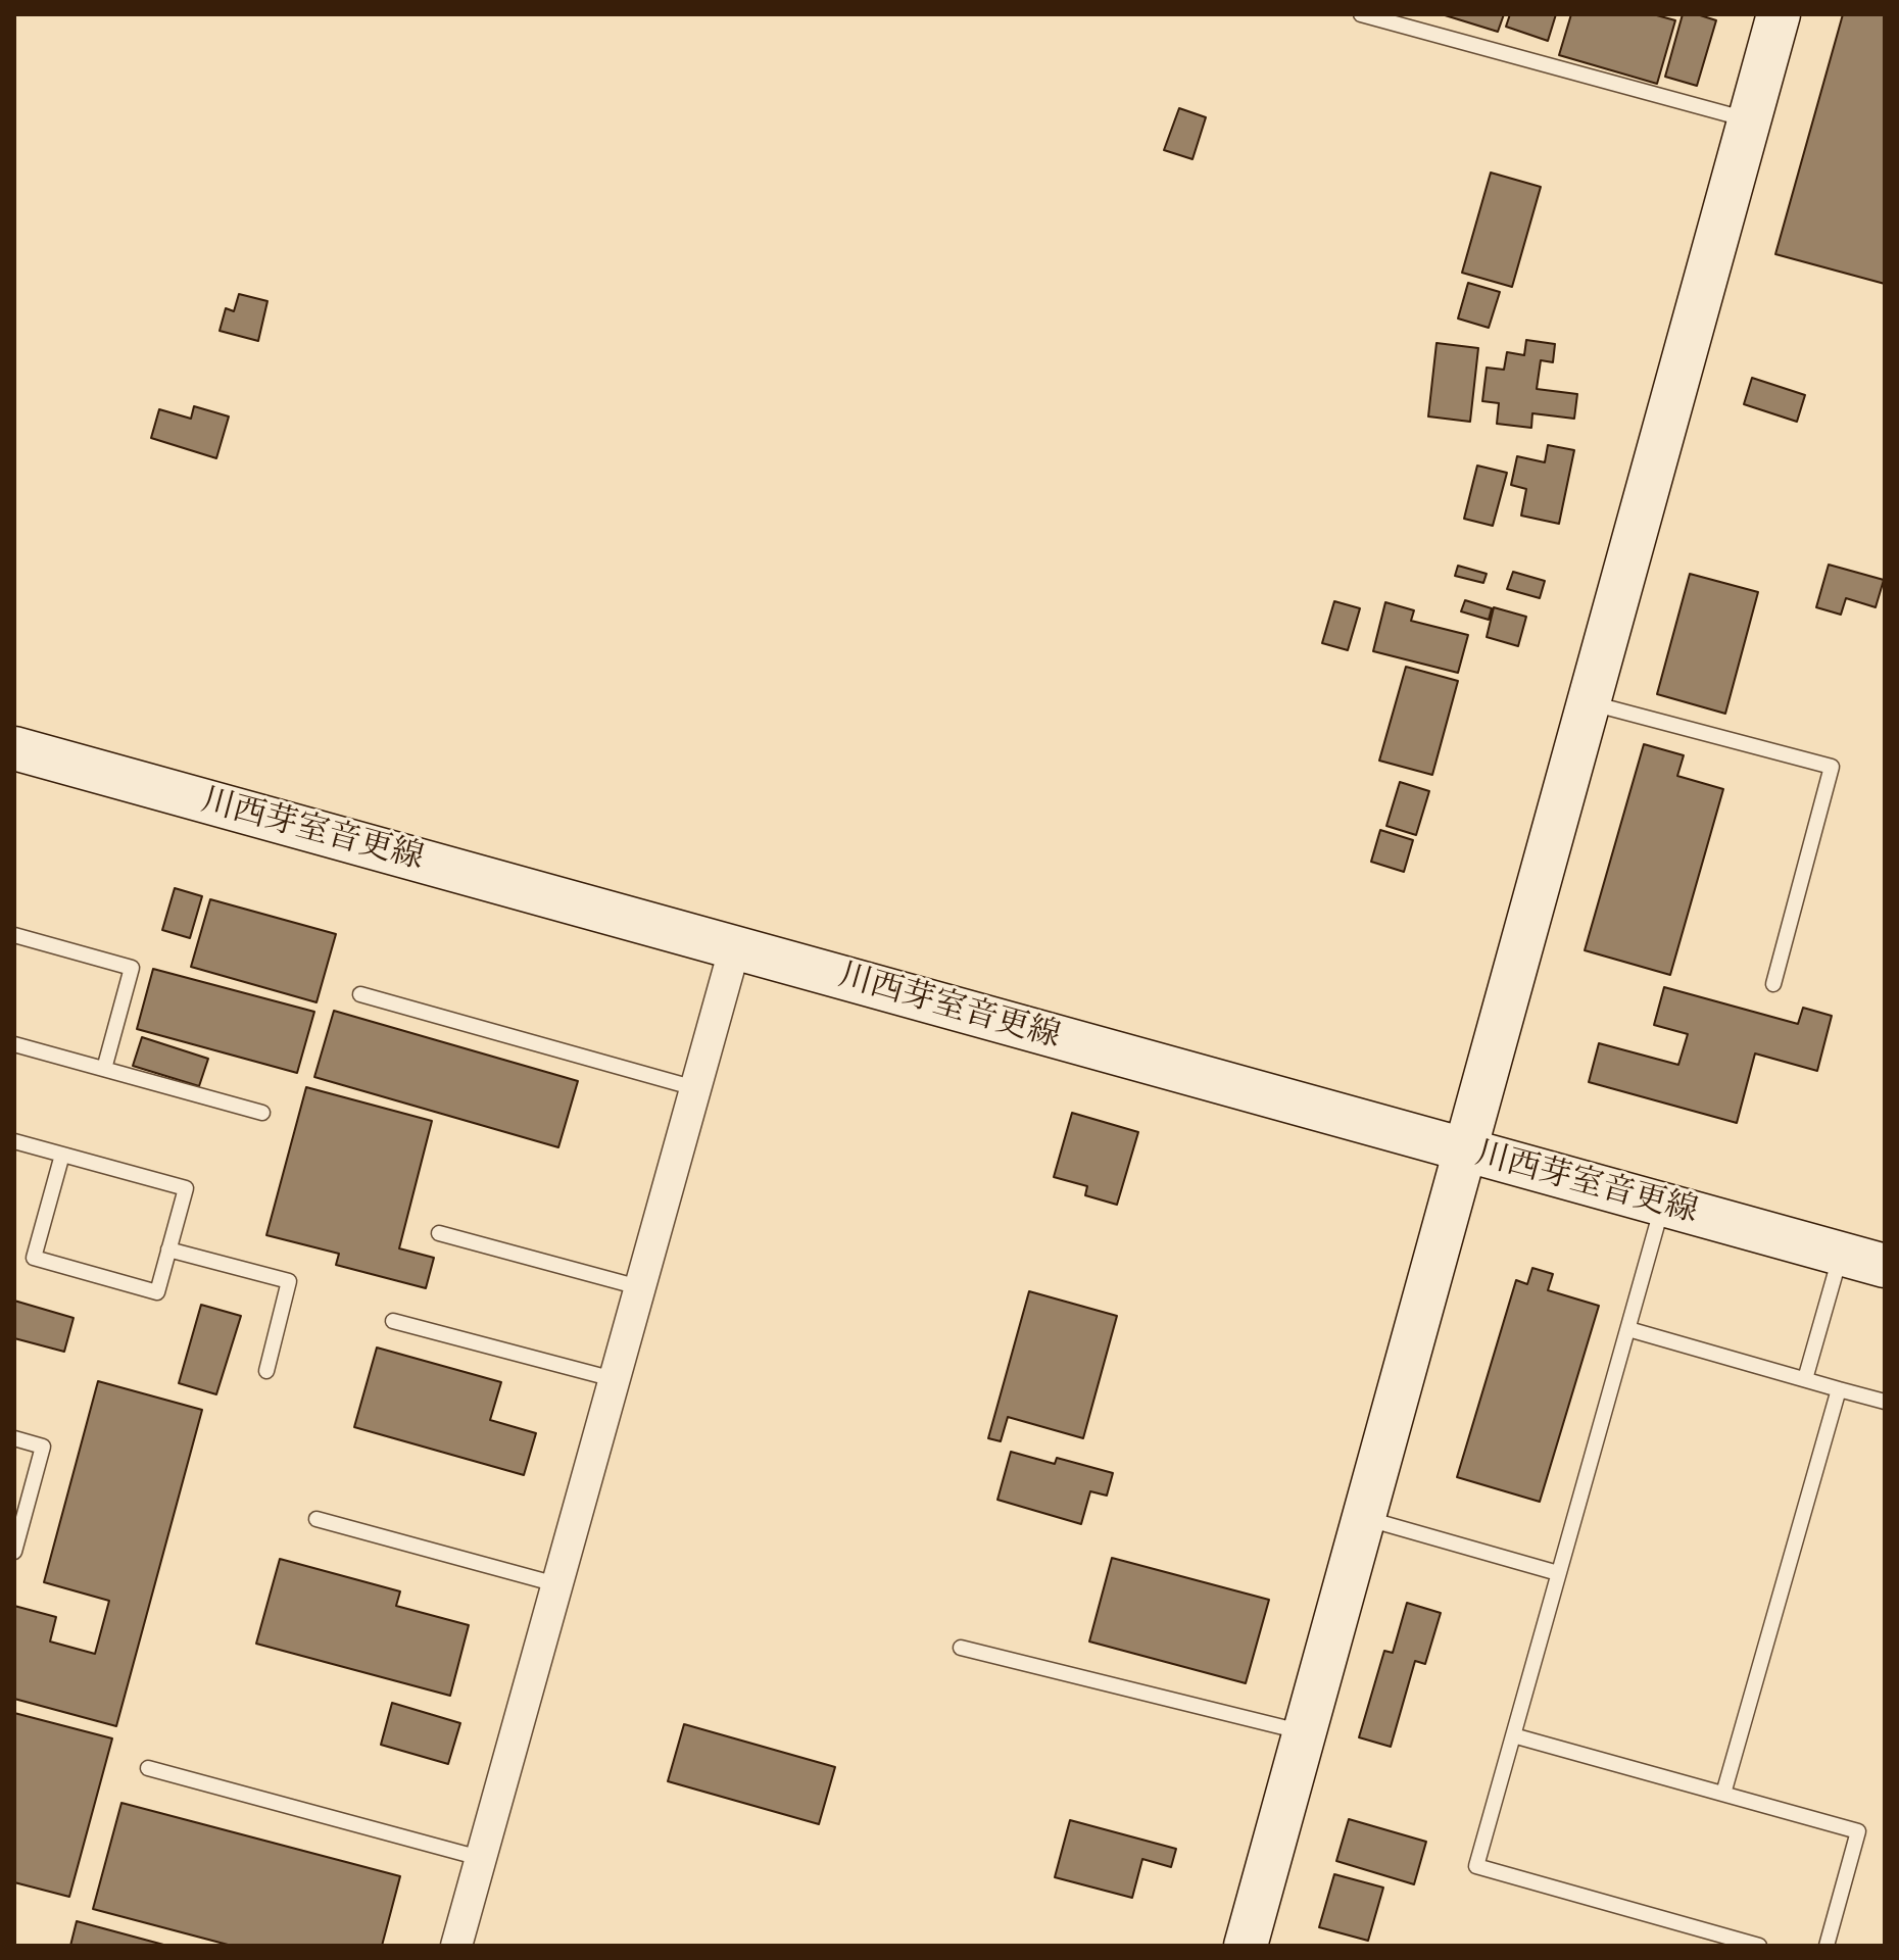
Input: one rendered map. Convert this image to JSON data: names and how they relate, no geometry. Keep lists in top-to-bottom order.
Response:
{
  "streets": {
    "street": ["川西芽室音更線"]
  }
}
